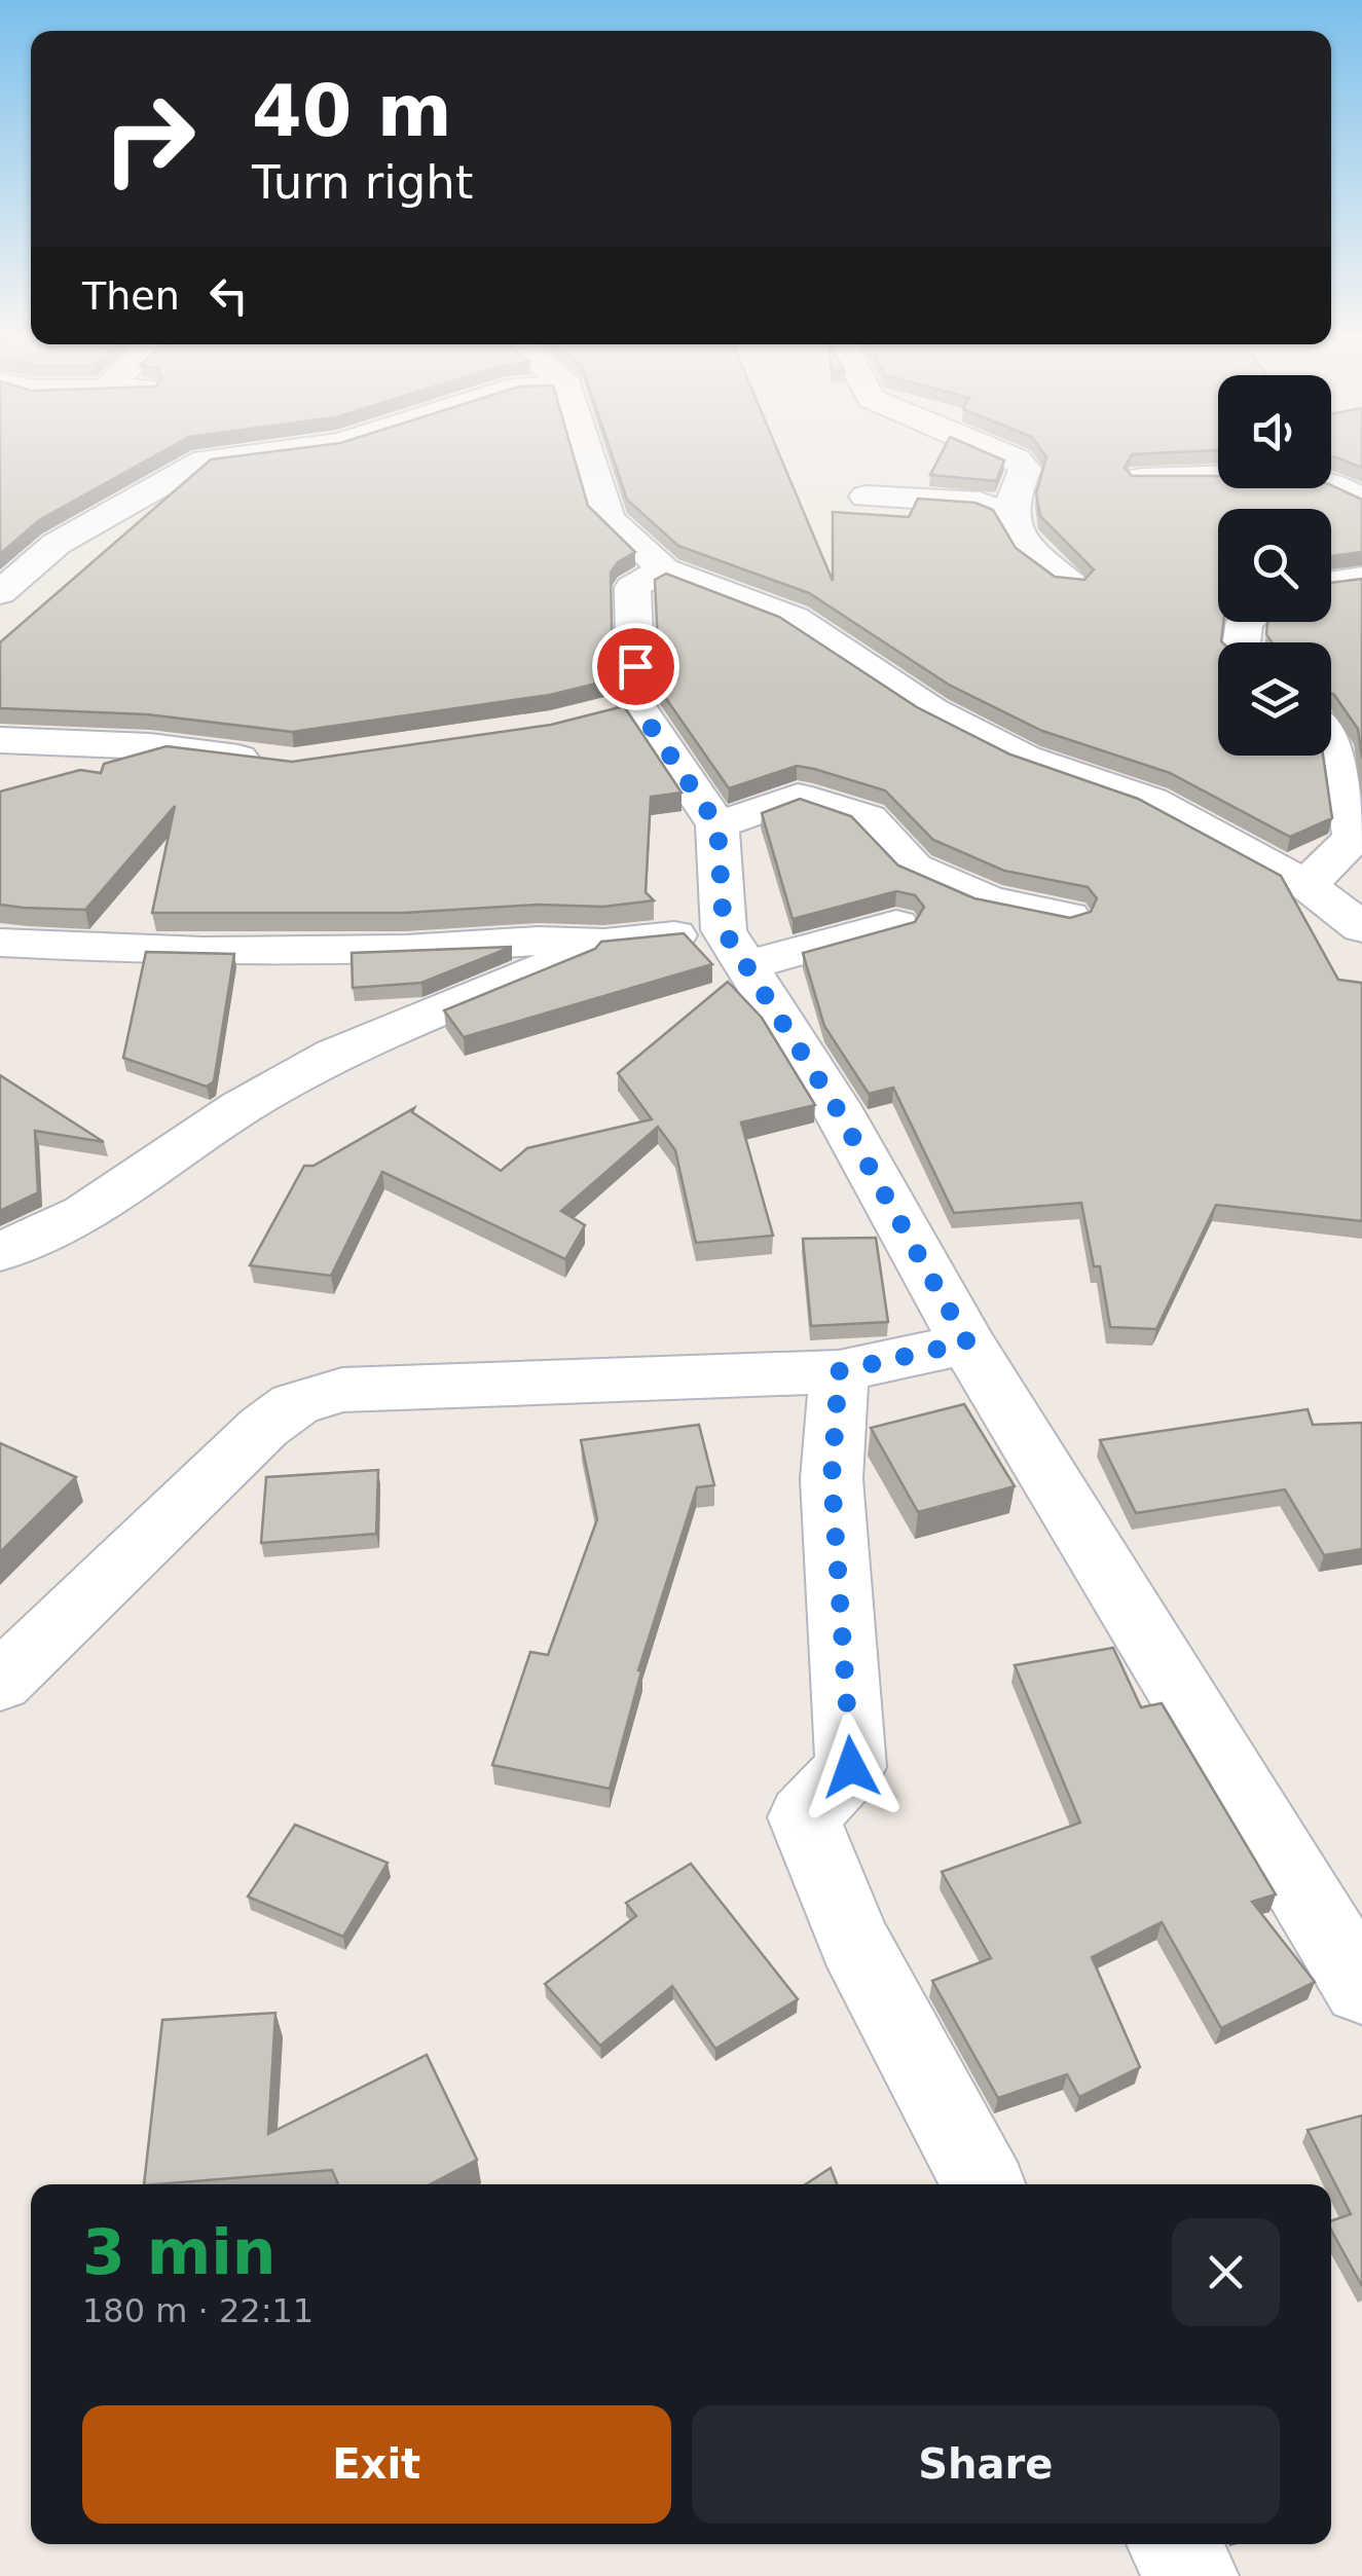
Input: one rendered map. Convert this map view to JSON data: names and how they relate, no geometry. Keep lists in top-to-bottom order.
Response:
{
  "page": {
    "turn": ["40 m", "Turn right"],
    "then": "Then",
    "heading": ["3 min", "180 m · 22:11"],
    "buttons": ["Exit", "Share"]
  }
}
